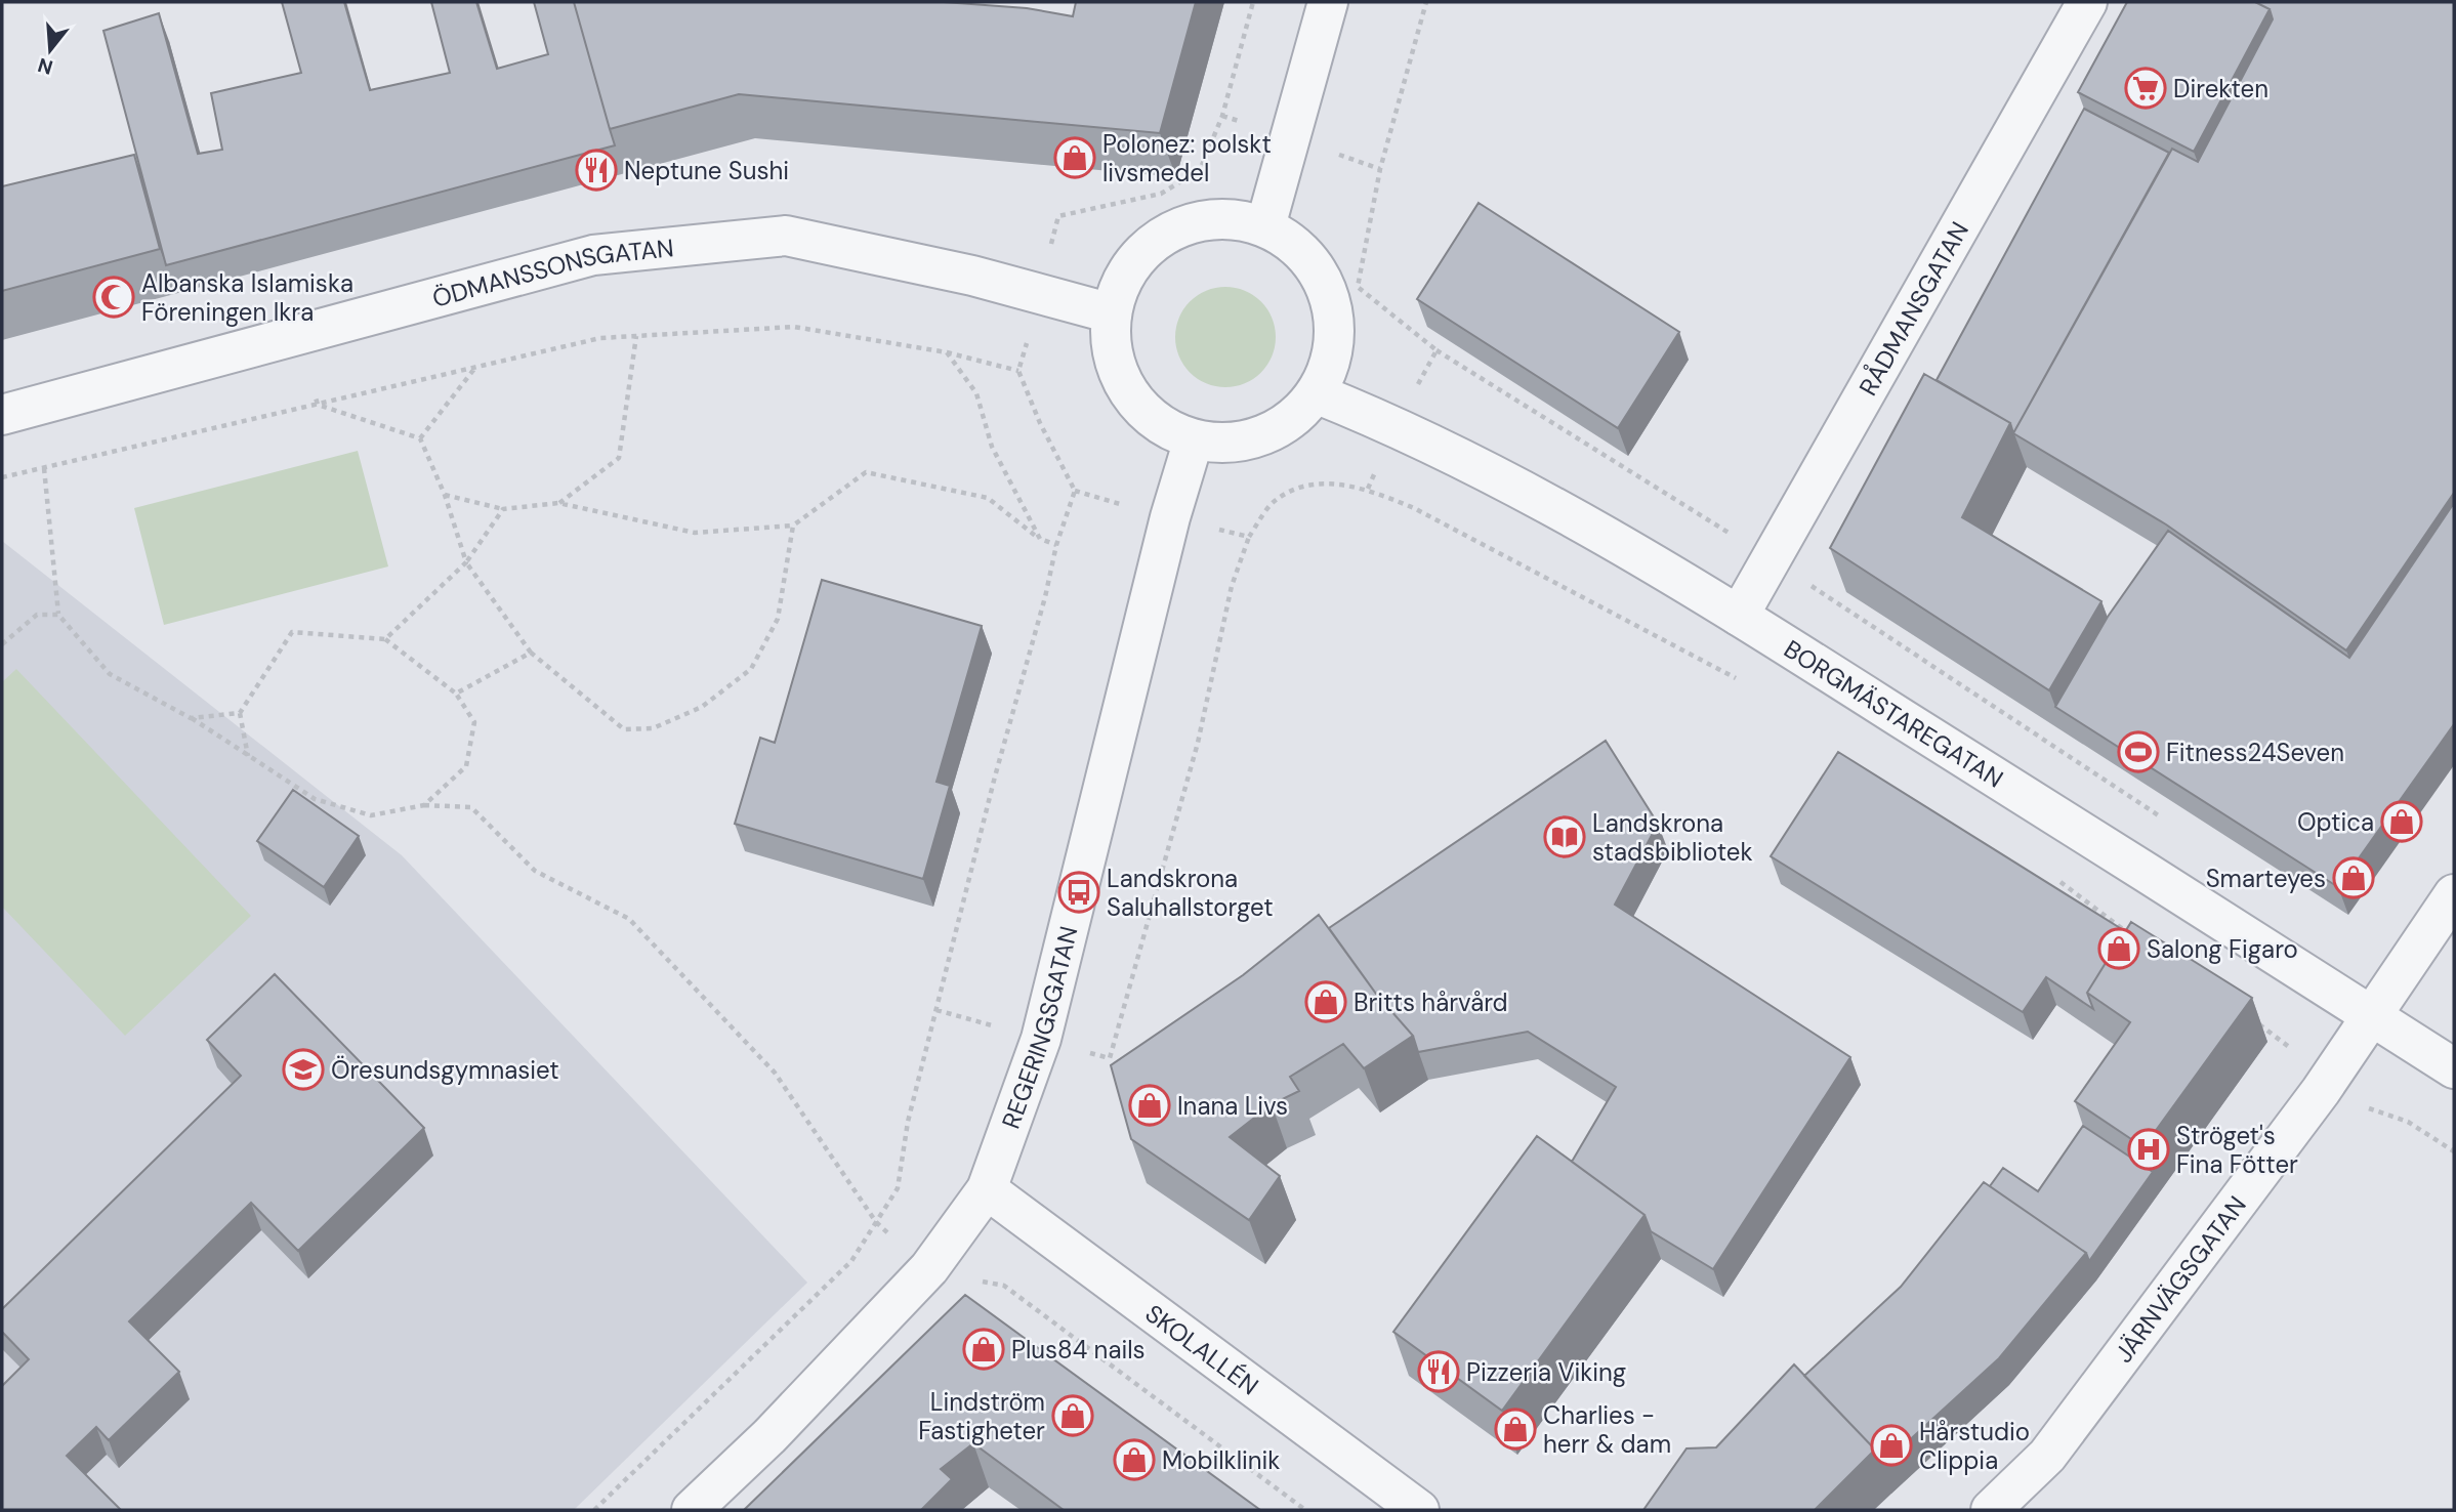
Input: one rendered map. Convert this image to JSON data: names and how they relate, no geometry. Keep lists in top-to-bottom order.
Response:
{
  "streets": {
    "street": [
      "ÖDMANSSONSGATAN",
      "RÅDMANSGATAN",
      "BORGMÄSTAREGATAN",
      "REGERINGSGATAN",
      "JÄRNVÄGSGATAN",
      "SKOLALLÉN"
    ]
  },
  "crossings": [
    ["ÖDMANSSONSGATAN", "BORGMÄSTAREGATAN"],
    ["ÖDMANSSONSGATAN", "REGERINGSGATAN"],
    ["RÅDMANSGATAN", "BORGMÄSTAREGATAN"],
    ["BORGMÄSTAREGATAN", "REGERINGSGATAN"],
    ["BORGMÄSTAREGATAN", "JÄRNVÄGSGATAN"],
    ["REGERINGSGATAN", "SKOLALLÉN"]
  ],
  "places": {
    "supermarket": ["Direkten"],
    "shop": [
      "Polonez: polskt livsmedel",
      "Optica",
      "Smarteyes",
      "Salong Figaro",
      "Britts hårvård",
      "Inana Livs",
      "Plus84 nails",
      "Lindström Fastigheter",
      "Charlies - herr & dam",
      "Hårstudio Clippia",
      "Mobilklinik"
    ],
    "restaurant": ["Neptune Sushi", "Pizzeria Viking"],
    "mosque": ["Albanska Islamiska Föreningen Ikra"],
    "sports": ["Fitness24Seven"],
    "library": ["Landskrona stadsbibliotek"],
    "bus stop": ["Landskrona Saluhallstorget"],
    "school or university": ["Öresundsgymnasiet"],
    "hospital": ["Ströget's Fina Fötter"]
  },
  "north": "bottom"
}
